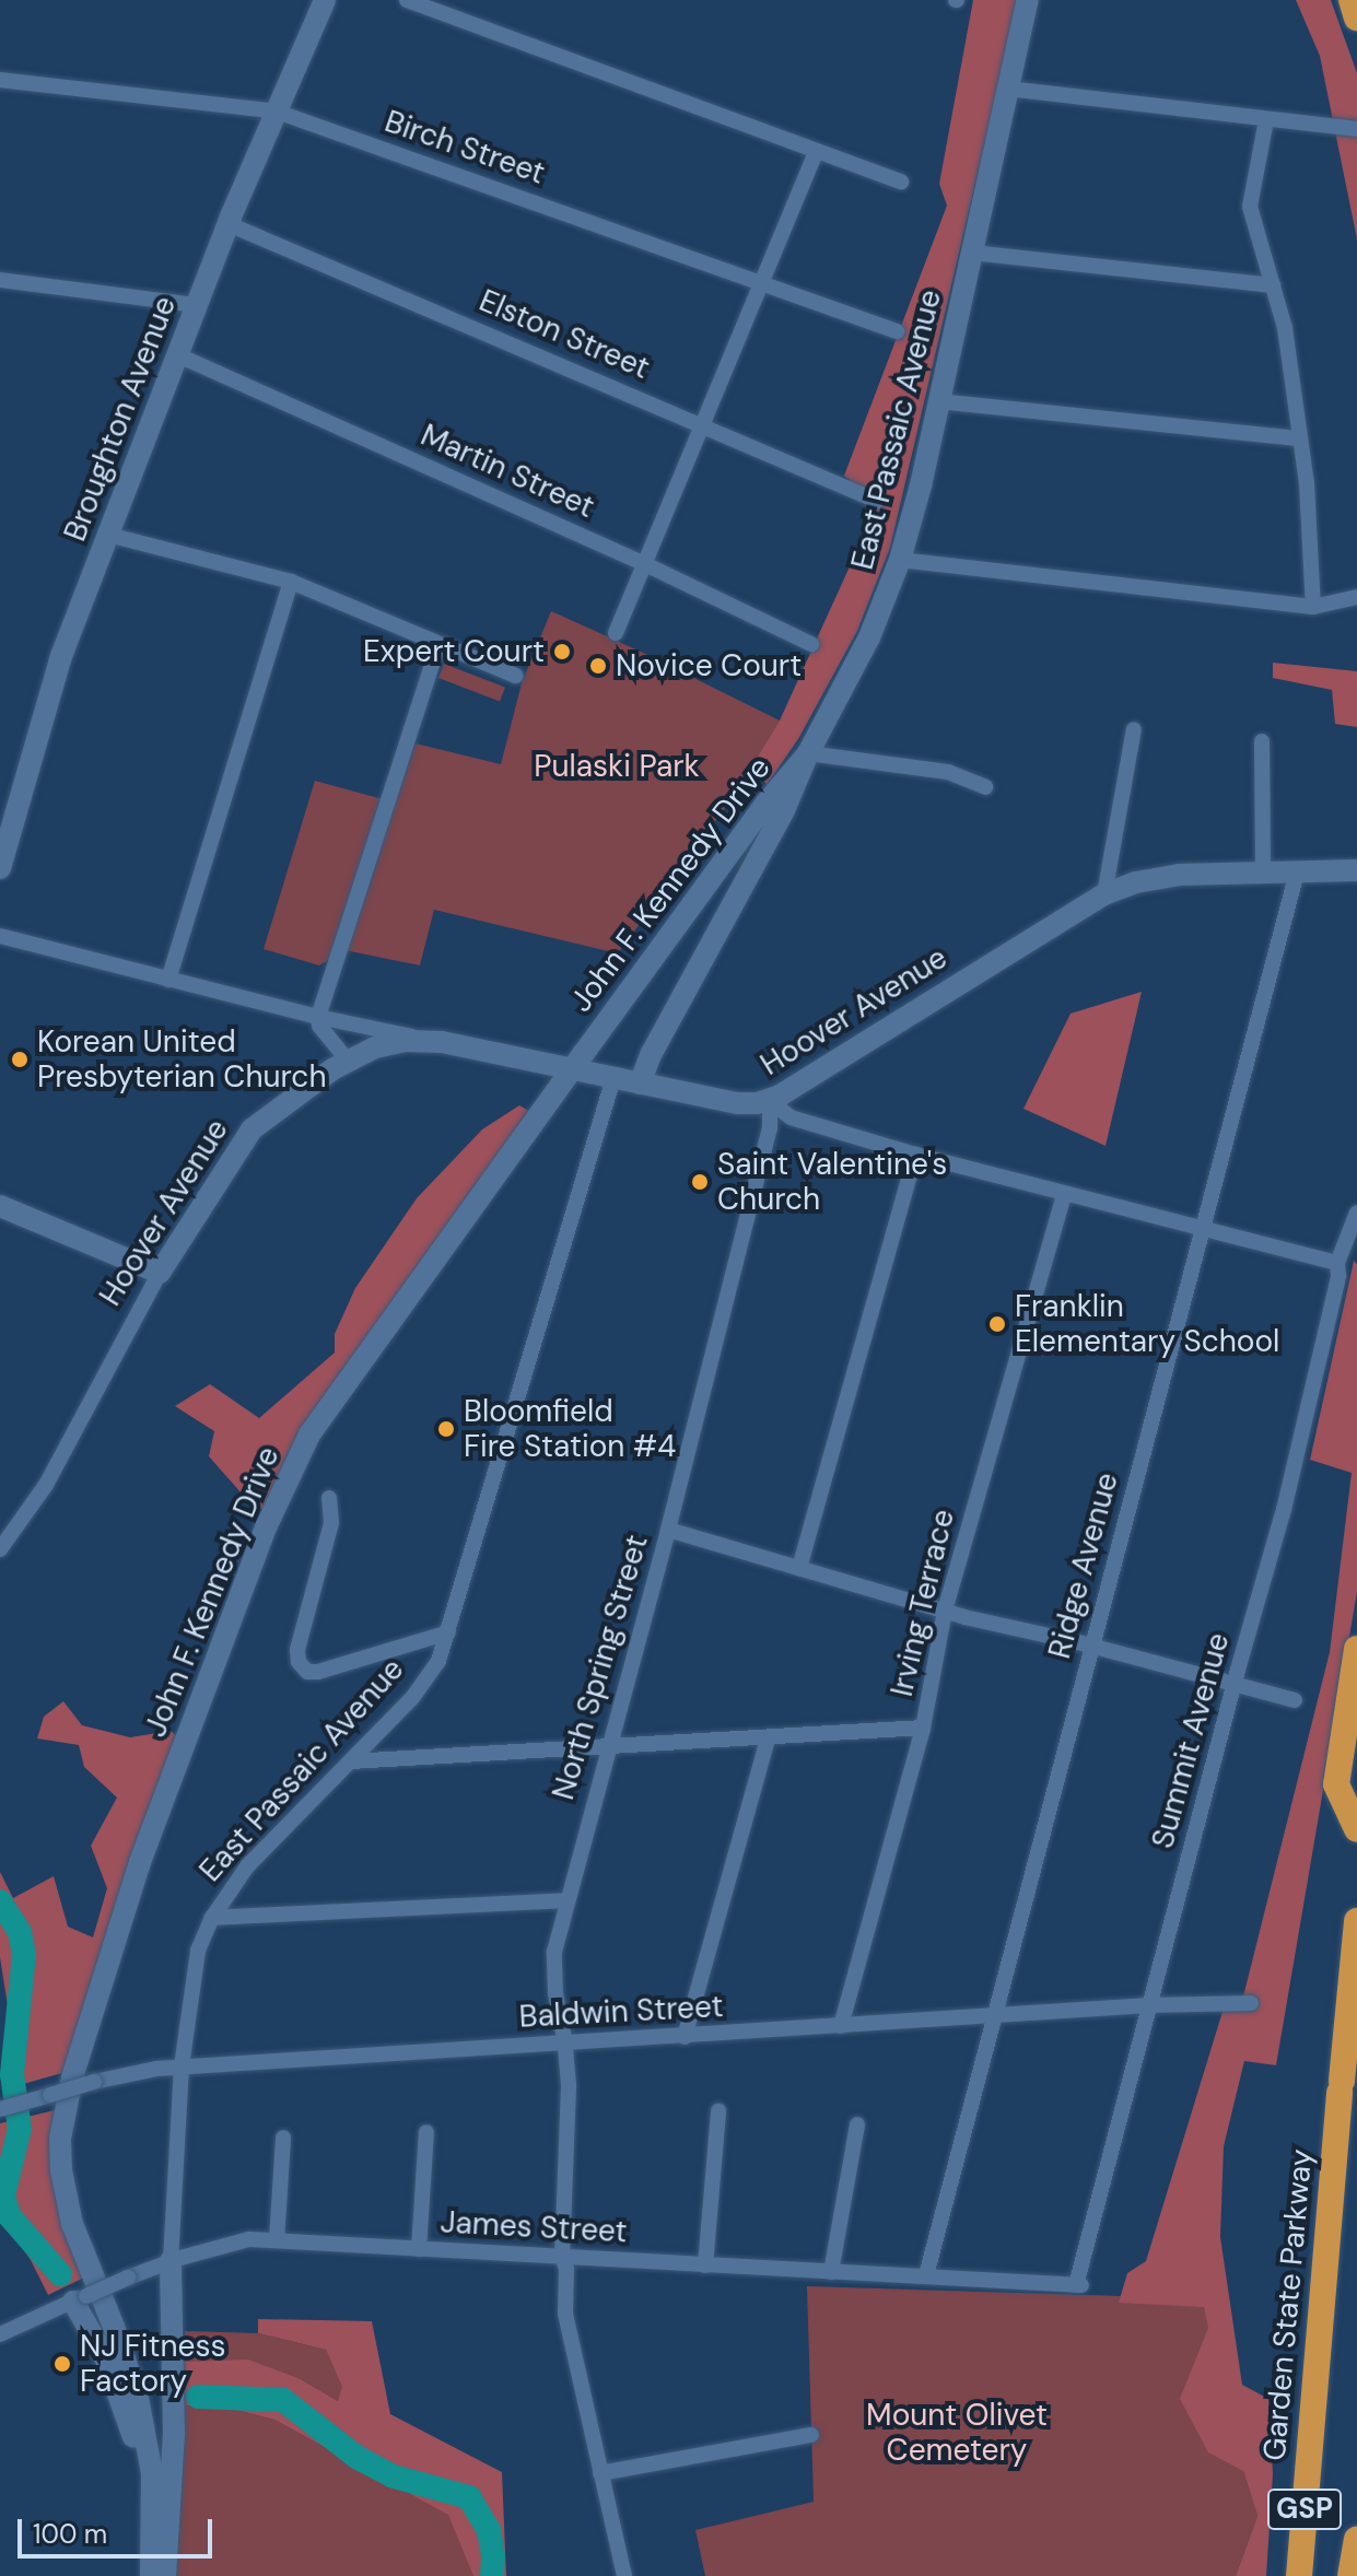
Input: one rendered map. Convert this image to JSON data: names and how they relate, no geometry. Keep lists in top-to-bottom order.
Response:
{
  "streets": {
    "highway": ["Garden State Parkway", "GSP"],
    "main road": [
      "Broughton Avenue",
      "East Passaic Avenue",
      "John F. Kennedy Drive",
      "Hoover Avenue"
    ],
    "street": [
      "Birch Street",
      "Elston Street",
      "Martin Street",
      "Ridge Avenue",
      "Irving Terrace",
      "North Spring Street",
      "Summit Avenue",
      "Baldwin Street",
      "James Street"
    ]
  },
  "crossings": [
    ["Birch Street", "Broughton Avenue"],
    ["Elston Street", "Broughton Avenue"],
    ["Broughton Avenue", "Martin Street"],
    ["East Passaic Avenue", "John F. Kennedy Drive"],
    ["East Passaic Avenue", "Hoover Avenue"],
    ["East Passaic Avenue", "Baldwin Street"],
    ["East Passaic Avenue", "James Street"],
    ["John F. Kennedy Drive", "Hoover Avenue"],
    ["Hoover Avenue", "Ridge Avenue"],
    ["Hoover Avenue", "North Spring Street"],
    ["Ridge Avenue", "Baldwin Street"],
    ["Ridge Avenue", "James Street"],
    ["Irving Terrace", "Baldwin Street"],
    ["North Spring Street", "Baldwin Street"],
    ["North Spring Street", "James Street"],
    ["Summit Avenue", "Baldwin Street"],
    ["Summit Avenue", "James Street"]
  ],
  "parks": ["Pulaski Park", "Mount Olivet Cemetery"],
  "places": [
    "Expert Court",
    "Novice Court",
    "Korean United Presbyterian Church",
    "Saint Valentine's Church",
    "Franklin Elementary School",
    "Bloomfield Fire Station #4",
    "NJ Fitness Factory"
  ],
  "scale_bar": "100 m"
}
